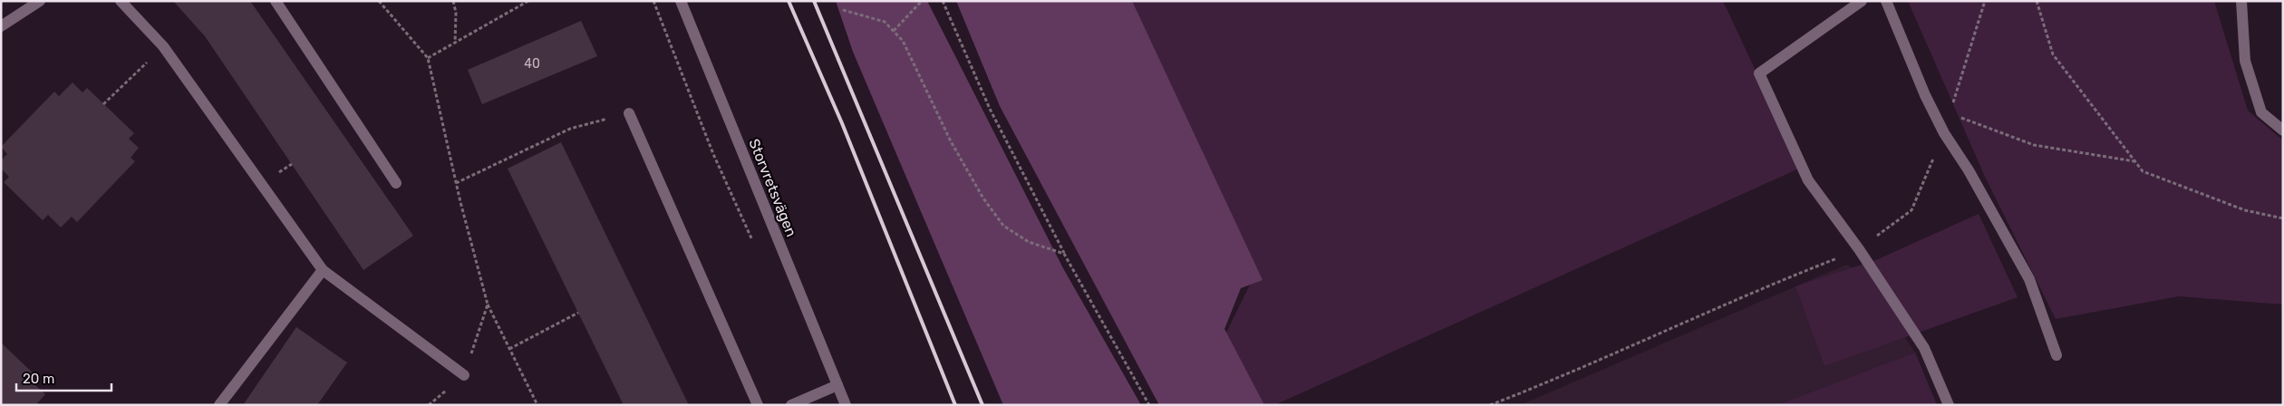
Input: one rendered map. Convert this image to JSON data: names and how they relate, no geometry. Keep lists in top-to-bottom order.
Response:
{
  "streets": {
    "street": ["Storvretsvägen"]
  },
  "house_numbers": ["40"],
  "scale_bar": "20 m"
}
